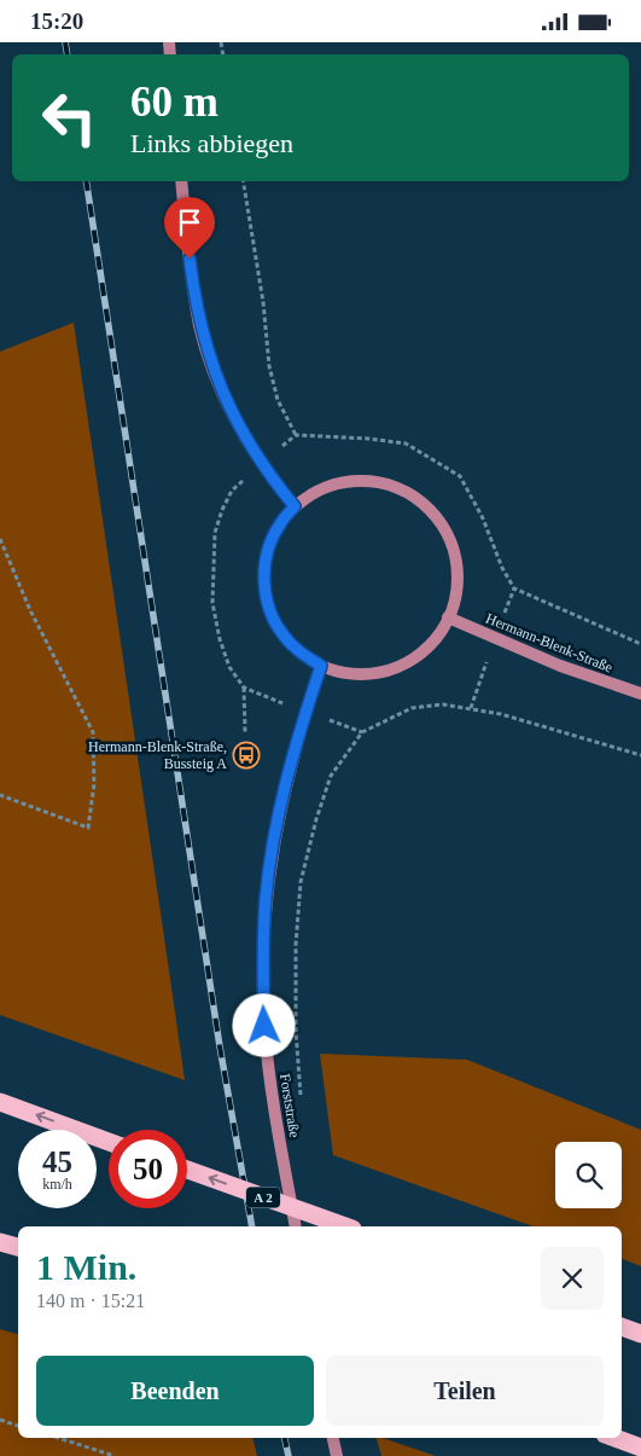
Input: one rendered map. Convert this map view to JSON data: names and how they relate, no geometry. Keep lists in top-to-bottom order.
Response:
{
  "streets": {
    "highway": ["A 2"],
    "main road": ["Hermann-Blenk-Straße", "Forststraße"]
  },
  "crossings": [
    ["Hermann-Blenk-Straße", "Forststraße"]
  ],
  "places": {
    "bus stop": ["Hermann-Blenk-Straße, Bussteig A"]
  },
  "page": {
    "status": "15:20",
    "turn": ["60 m", "Links abbiegen"],
    "speed": "45 km/h",
    "limit": "50",
    "heading": ["1 Min.", "140 m · 15:21"],
    "buttons": ["Beenden", "Teilen"]
  }
}
